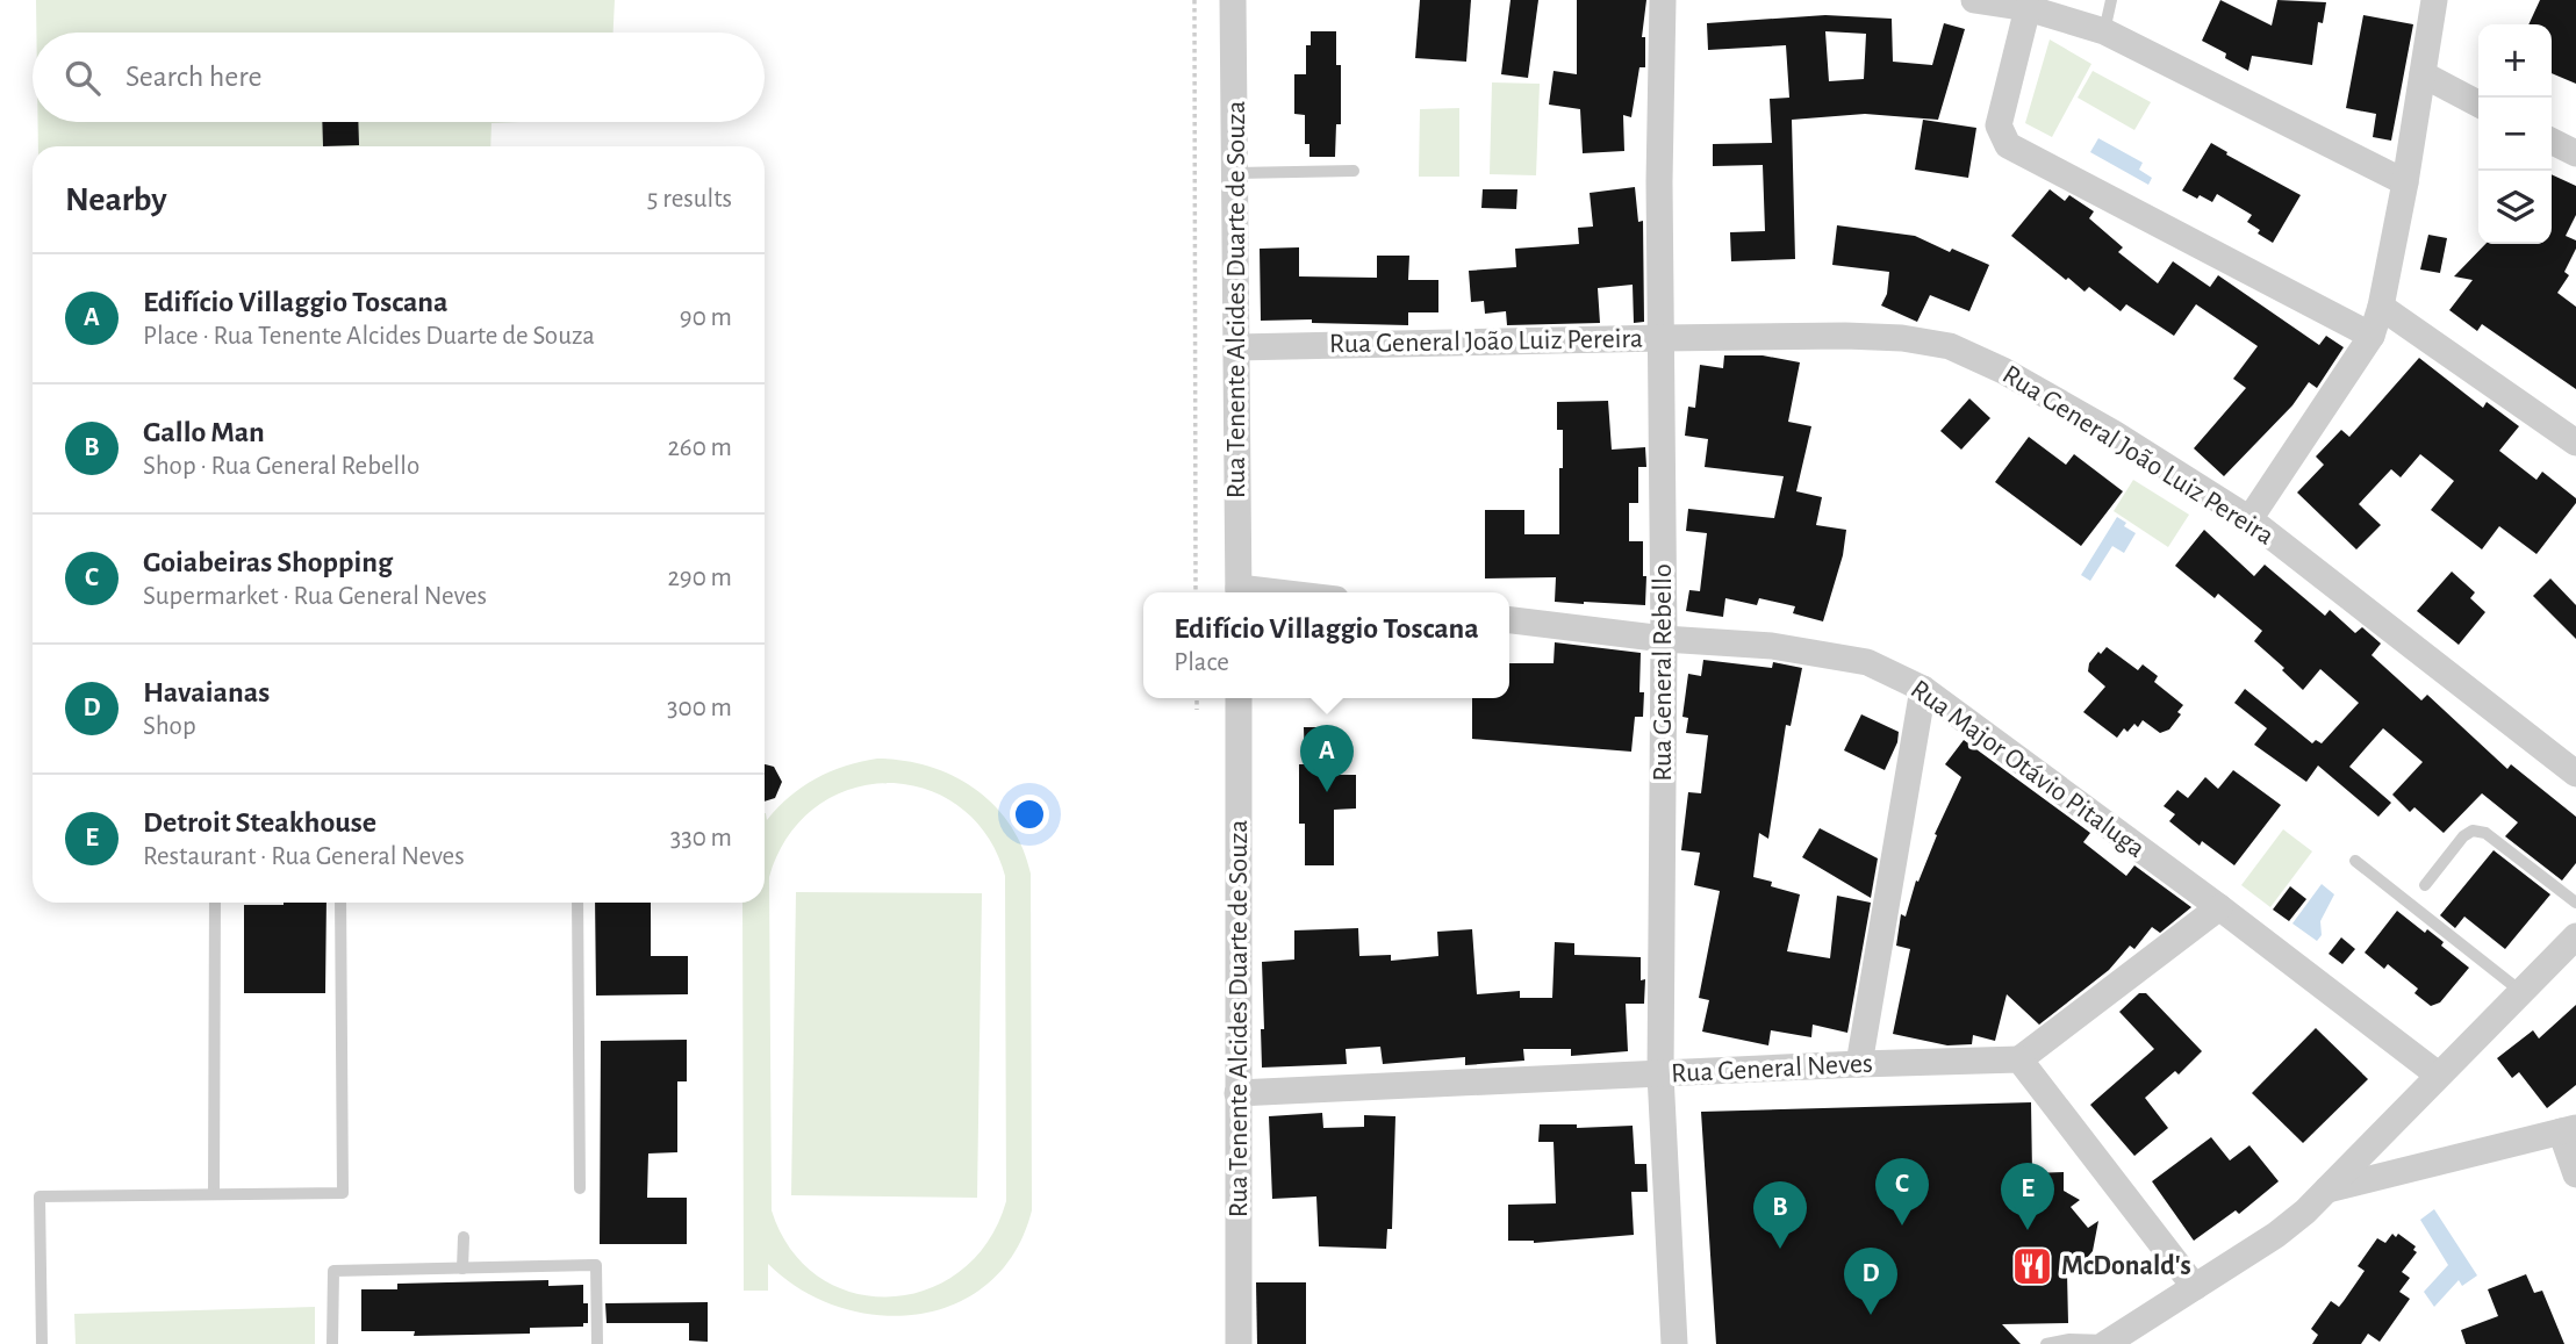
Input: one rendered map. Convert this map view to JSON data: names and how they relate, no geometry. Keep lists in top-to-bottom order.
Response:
{
  "streets": {
    "street": [
      "Rua Tenente Alcides Duarte de Souza",
      "Rua General João Luiz Pereira",
      "Rua General Rebello",
      "Rua Major Otávio Pitaluga",
      "Rua General Neves"
    ]
  },
  "crossings": [
    ["Rua Tenente Alcides Duarte de Souza", "Rua General João Luiz Pereira"],
    ["Rua Tenente Alcides Duarte de Souza", "Rua General Neves"],
    ["Rua General João Luiz Pereira", "Rua General Rebello"],
    ["Rua General Rebello", "Rua Major Otávio Pitaluga"],
    ["Rua General Rebello", "Rua General Neves"]
  ],
  "places": {
    "restaurant": ["McDonald's"]
  },
  "page": {
    "map_buttons": ["+", "−"],
    "search": "Search here",
    "heading": ["Nearby", "5 results"],
    "list": [
      {
        "mark": "A",
        "name": "Edifício Villaggio Toscana",
        "note": "Place · Rua Tenente Alcides Duarte de Souza",
        "value": "90 m"
      },
      {
        "mark": "B",
        "name": "Gallo Man",
        "note": "Shop · Rua General Rebello",
        "value": "260 m"
      },
      {
        "mark": "C",
        "name": "Goiabeiras Shopping",
        "note": "Supermarket · Rua General Neves",
        "value": "290 m"
      },
      {
        "mark": "D",
        "name": "Havaianas",
        "note": "Shop",
        "value": "300 m"
      },
      {
        "mark": "E",
        "name": "Detroit Steakhouse",
        "note": "Restaurant · Rua General Neves",
        "value": "330 m"
      }
    ],
    "popup": ["Edifício Villaggio Toscana", "Place"],
    "pins": [
      "A",
      "C",
      "E",
      "B",
      "D"
    ]
  }
}
